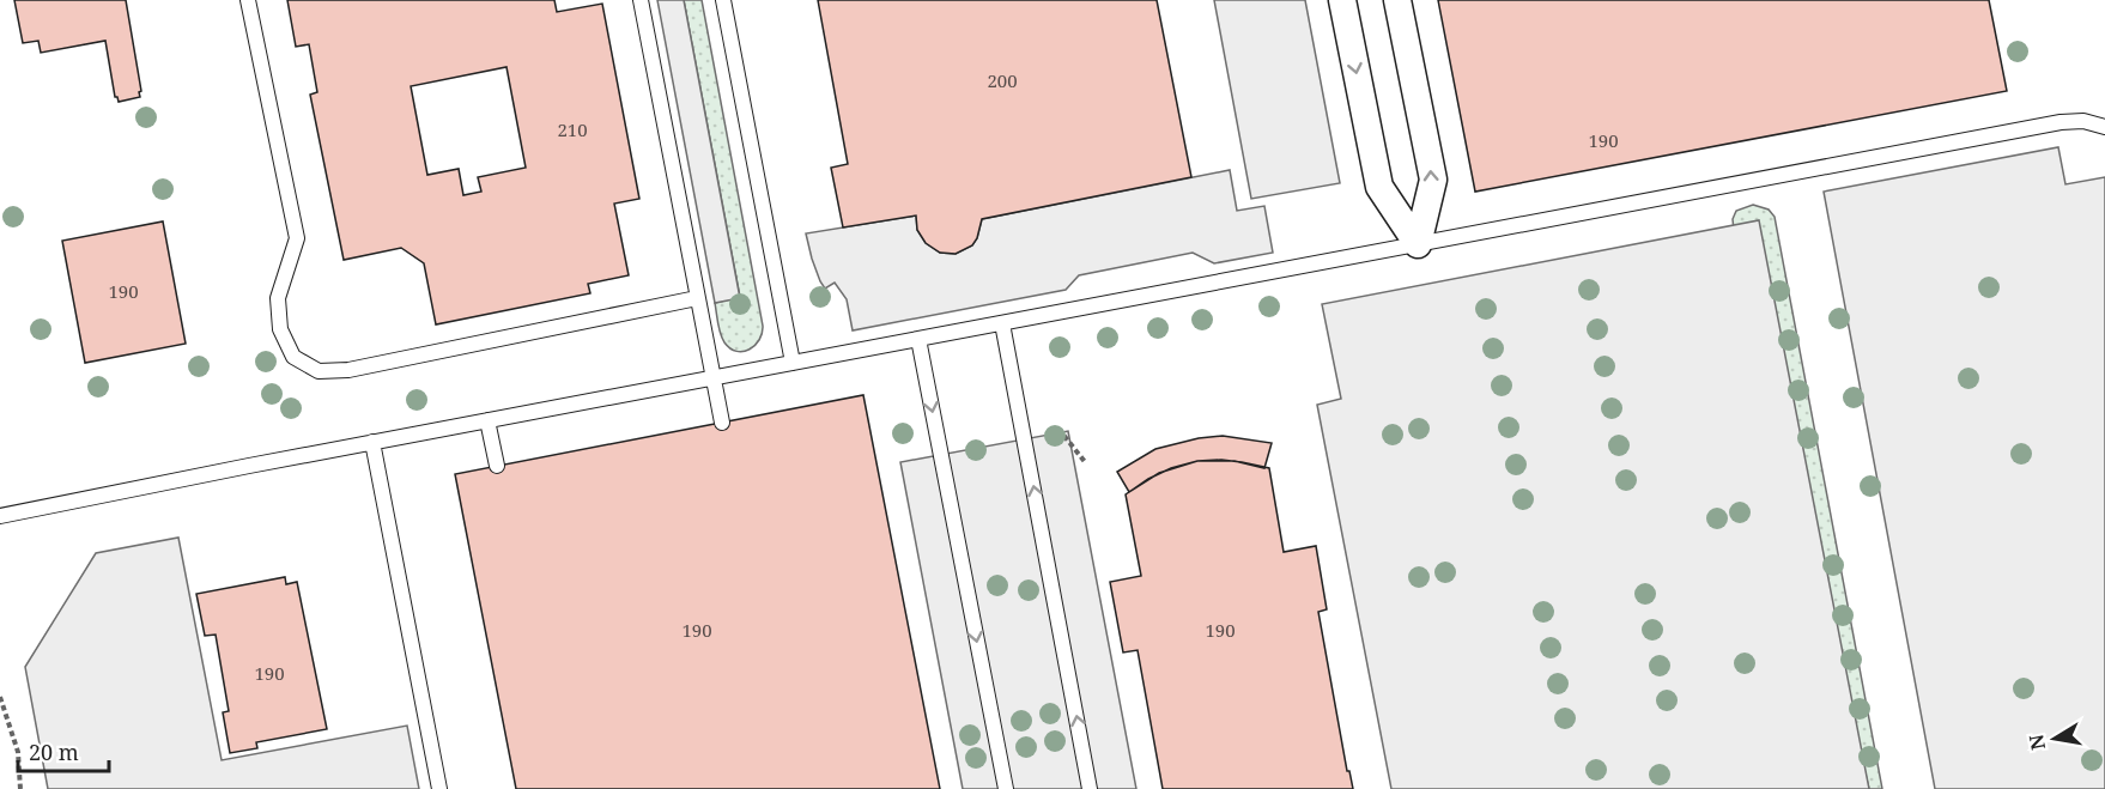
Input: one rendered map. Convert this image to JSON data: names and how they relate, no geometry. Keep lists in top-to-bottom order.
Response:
{
  "house_numbers": [
    "200",
    "210",
    "190",
    "190",
    "190",
    "190",
    "190"
  ],
  "scale_bar": "20 m",
  "north": "left"
}
